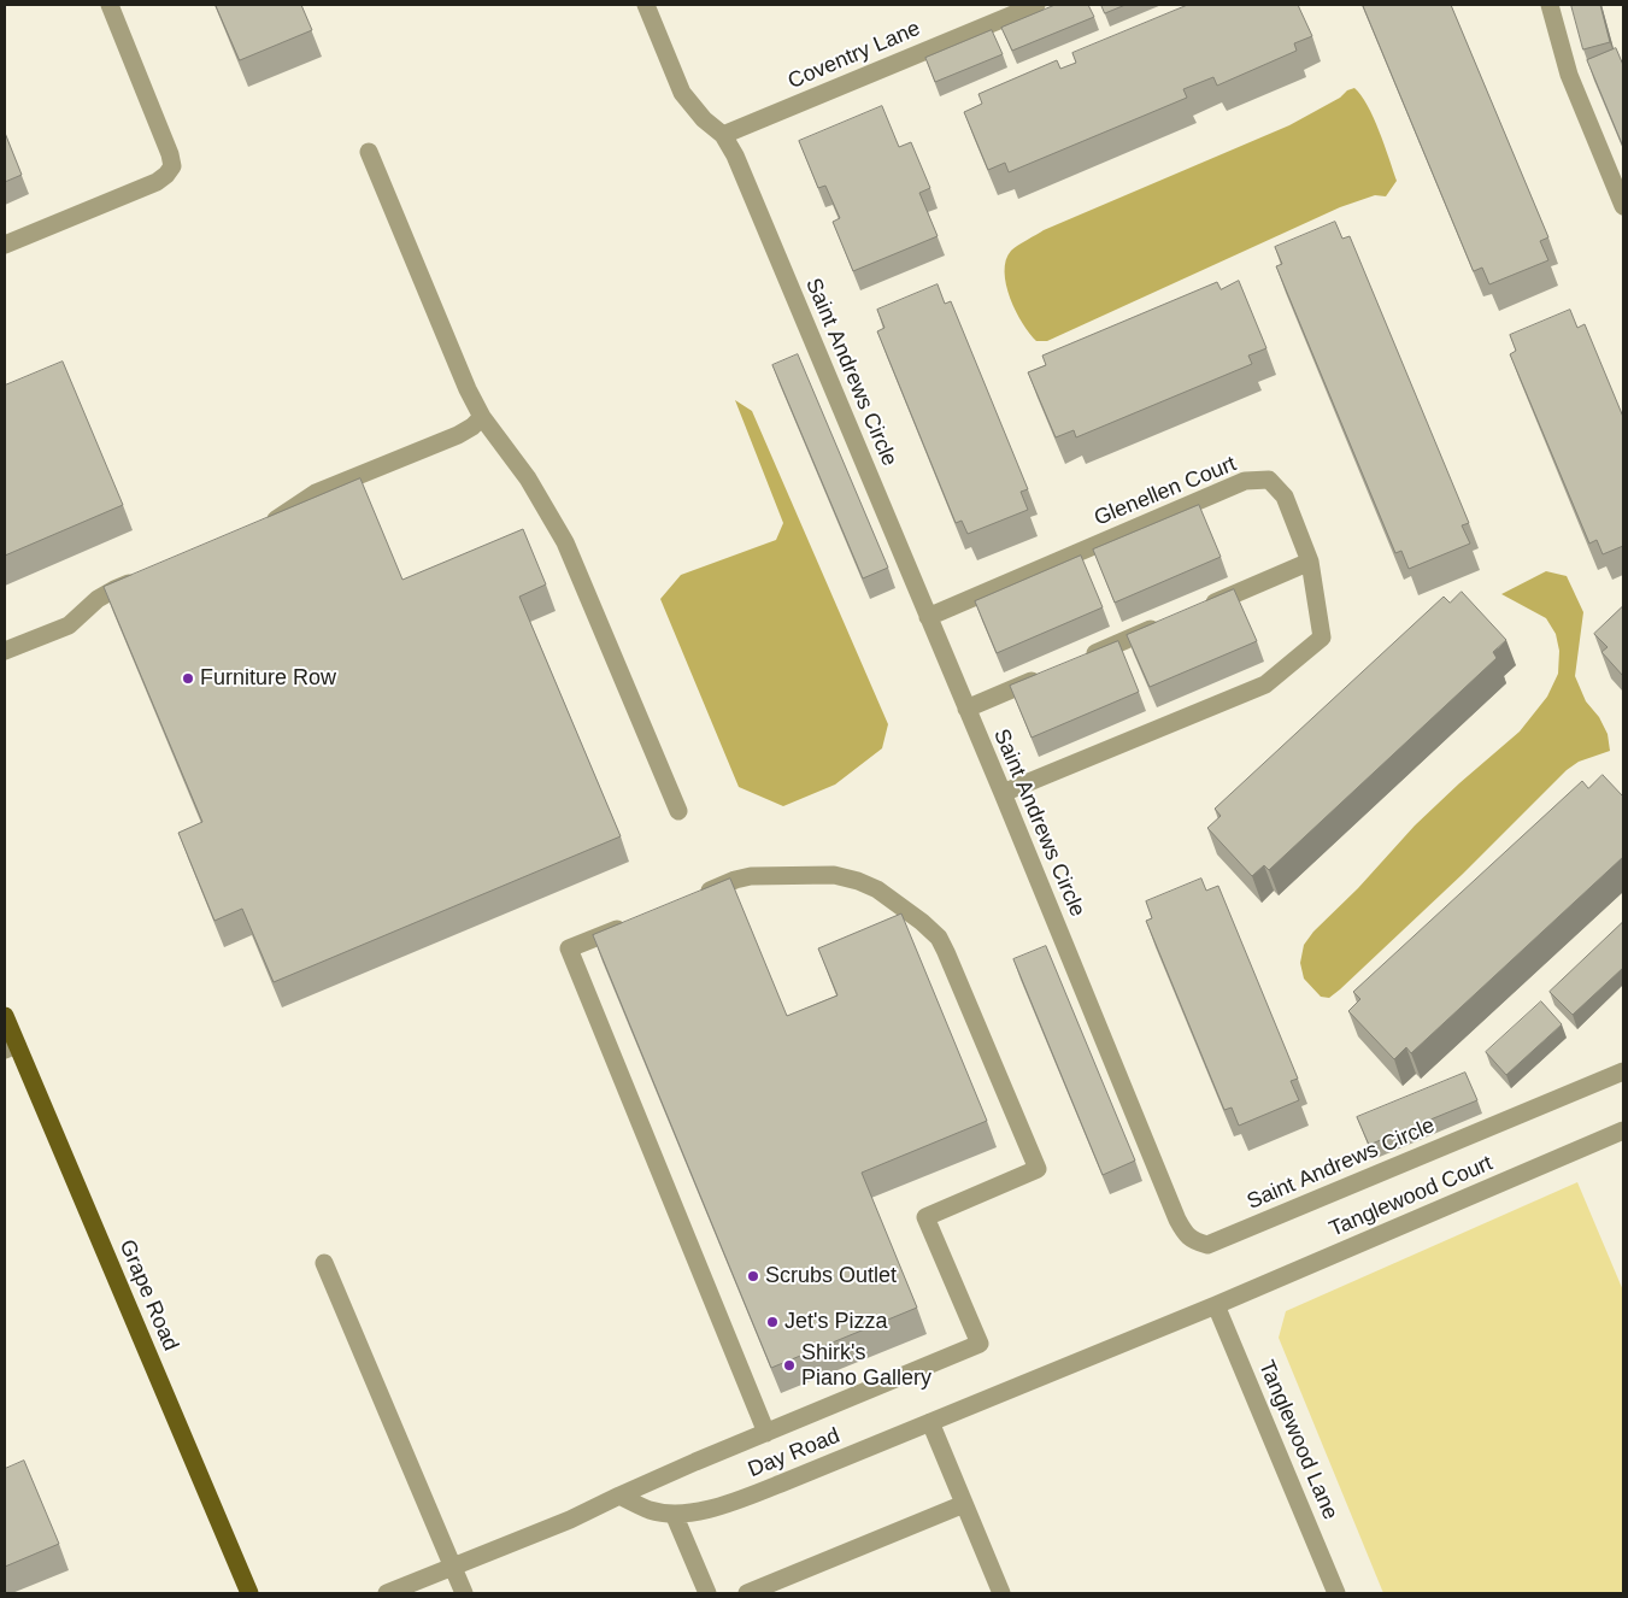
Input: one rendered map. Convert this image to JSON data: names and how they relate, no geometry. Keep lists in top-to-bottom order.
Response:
{
  "streets": {
    "main road": ["Grape Road"],
    "street": [
      "Coventry Lane",
      "Saint Andrews Circle",
      "Glenellen Court",
      "Tanglewood Court",
      "Tanglewood Lane",
      "Day Road"
    ]
  },
  "crossings": [
    ["Coventry Lane", "Saint Andrews Circle"],
    ["Saint Andrews Circle", "Glenellen Court"],
    ["Tanglewood Court", "Tanglewood Lane"],
    ["Tanglewood Court", "Day Road"],
    ["Tanglewood Lane", "Day Road"]
  ],
  "places": [
    "Furniture Row",
    "Scrubs Outlet",
    "Jet's Pizza",
    "Shirk's Piano Gallery"
  ]
}
